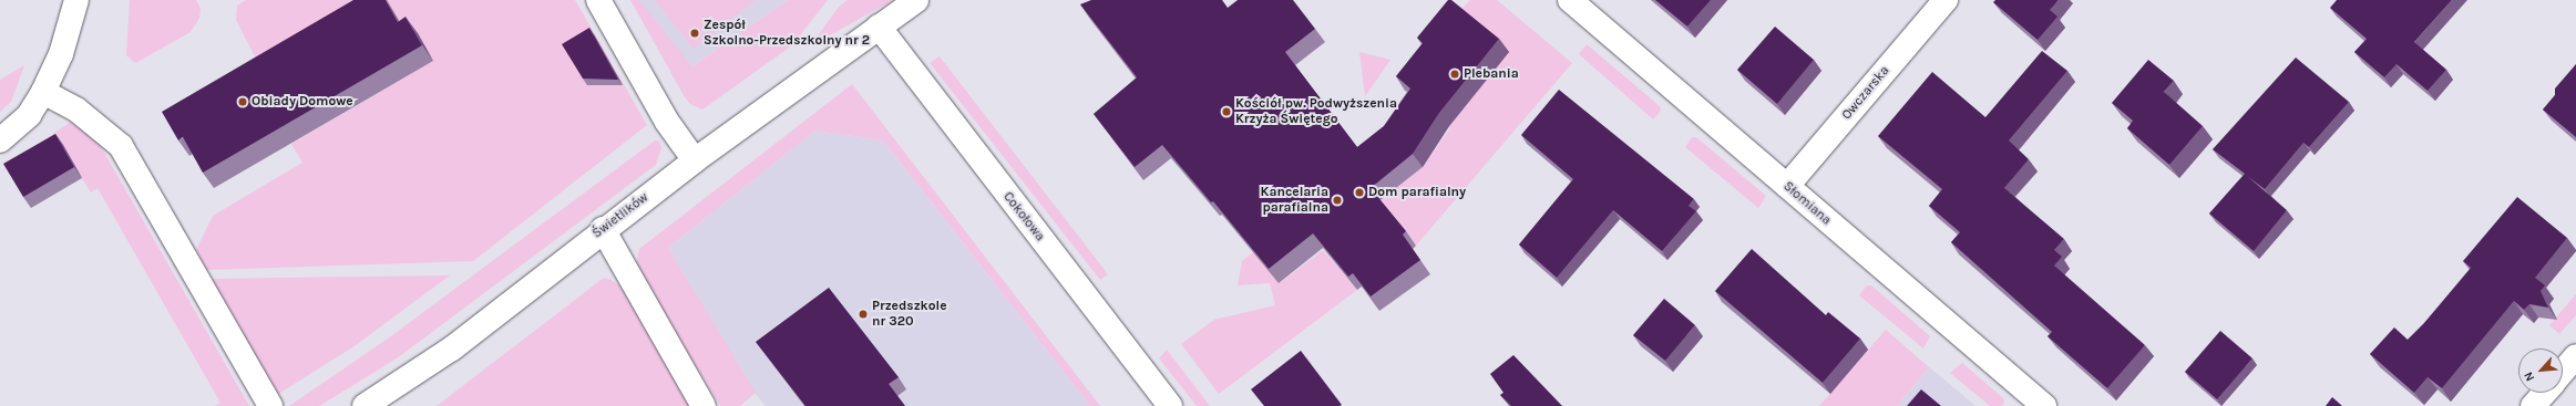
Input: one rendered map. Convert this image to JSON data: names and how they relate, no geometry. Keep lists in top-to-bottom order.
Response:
{
  "streets": {
    "street": [
      "Owczarska",
      "Słomiana",
      "Świetlików",
      "Cokołowa"
    ]
  },
  "crossings": [
    ["Owczarska", "Słomiana"],
    ["Świetlików", "Cokołowa"]
  ],
  "places": [
    "Zespół Szkolno-Przedszkolny nr 2",
    "Plebania",
    "Obiady Domowe",
    "Kościół pw. Podwyższenia Krzyża Świętego",
    "Dom parafialny",
    "Kancelaria parafialna",
    "Przedszkole nr 320"
  ],
  "north": "bottom left"
}
